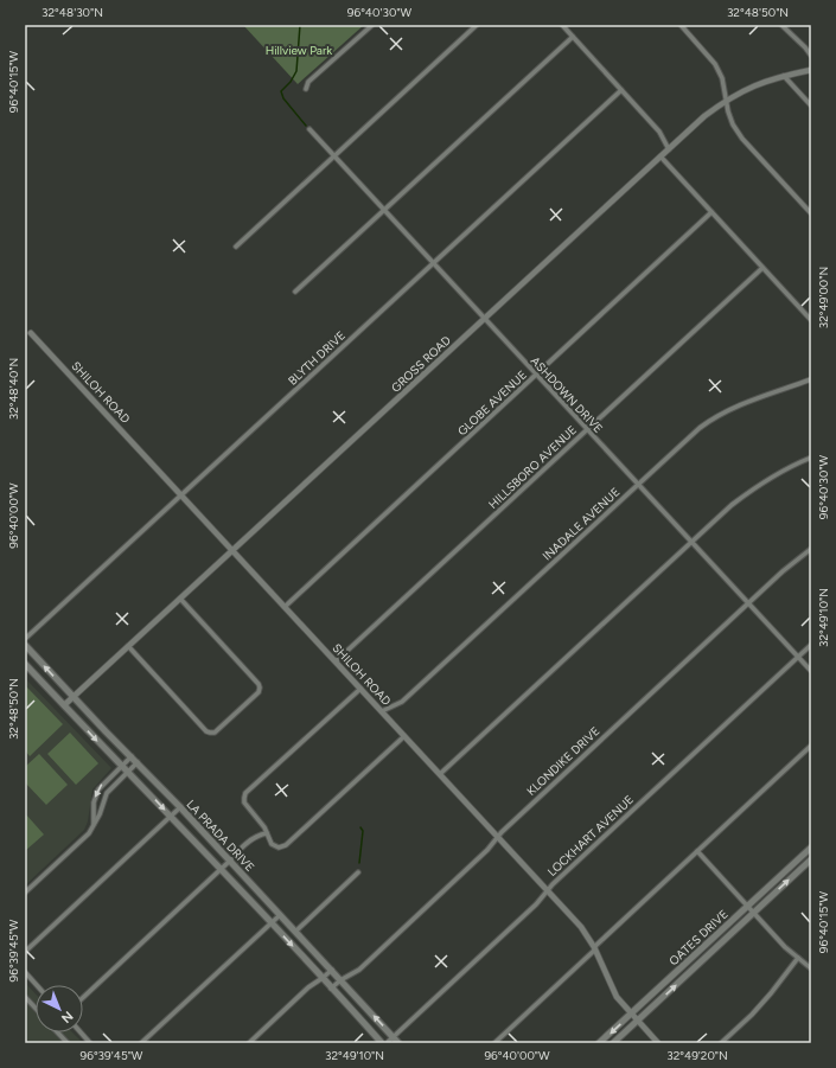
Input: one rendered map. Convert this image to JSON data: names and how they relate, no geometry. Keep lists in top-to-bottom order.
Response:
{
  "streets": {
    "main road": ["LA PRADA DRIVE", "OATES DRIVE"],
    "street": [
      "BLYTH DRIVE",
      "GROSS ROAD",
      "SHILOH ROAD",
      "ASHDOWN DRIVE",
      "GLOBE AVENUE",
      "HILLSBORO AVENUE",
      "INADALE AVENUE",
      "KLONDIKE DRIVE",
      "LOCKHART AVENUE"
    ]
  },
  "crossings": [
    ["BLYTH DRIVE", "SHILOH ROAD"],
    ["BLYTH DRIVE", "ASHDOWN DRIVE"],
    ["GROSS ROAD", "SHILOH ROAD"],
    ["GROSS ROAD", "ASHDOWN DRIVE"],
    ["GROSS ROAD", "LA PRADA DRIVE"],
    ["SHILOH ROAD", "GLOBE AVENUE"],
    ["SHILOH ROAD", "HILLSBORO AVENUE"],
    ["SHILOH ROAD", "INADALE AVENUE"],
    ["SHILOH ROAD", "KLONDIKE DRIVE"],
    ["SHILOH ROAD", "LOCKHART AVENUE"],
    ["SHILOH ROAD", "OATES DRIVE"],
    ["ASHDOWN DRIVE", "GLOBE AVENUE"],
    ["ASHDOWN DRIVE", "HILLSBORO AVENUE"],
    ["ASHDOWN DRIVE", "INADALE AVENUE"],
    ["ASHDOWN DRIVE", "KLONDIKE DRIVE"],
    ["ASHDOWN DRIVE", "LOCKHART AVENUE"],
    ["KLONDIKE DRIVE", "LA PRADA DRIVE"],
    ["LA PRADA DRIVE", "LOCKHART AVENUE"]
  ],
  "parks": ["Hillview Park"],
  "north": "bottom right",
  "coordinates": [
    "32°48'30\"N",
    "96°40'30\"W",
    "32°48'50\"N",
    "96°40'15\"W",
    "32°49'00\"N",
    "32°48'40\"N",
    "96°40'00\"W",
    "32°49'10\"N",
    "96°39'45\"W",
    "32°49'20\"N"
  ]
}
